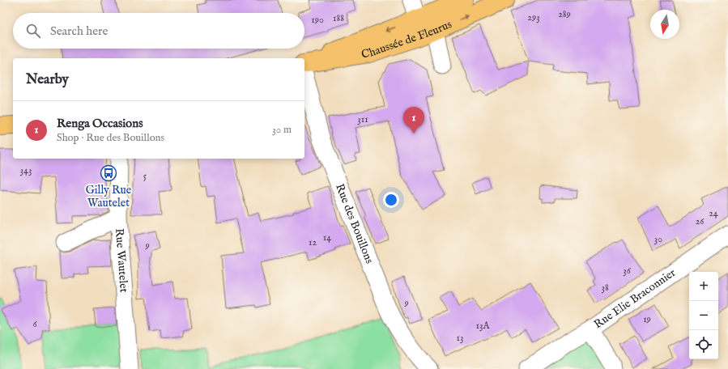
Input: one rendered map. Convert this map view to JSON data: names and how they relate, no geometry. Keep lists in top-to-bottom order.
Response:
{
  "streets": {
    "main road": ["Chaussée de Fleurus"],
    "street": ["Rue des Bouillons", "Rue Wautelet", "Rue Elie Braconnier"]
  },
  "places": {
    "bus stop": ["Gilly Rue Wautelet"]
  },
  "house_numbers": [
    "289",
    "293",
    "188",
    "190",
    "311",
    "343",
    "5",
    "24",
    "26",
    "14",
    "30",
    "12",
    "9",
    "36",
    "38",
    "9",
    "19",
    "6",
    "13A",
    "13"
  ],
  "north": "bottom",
  "page": {
    "search": "Search here",
    "heading": "Nearby",
    "list": [
      {
        "mark": "1",
        "name": "Renga Occasions",
        "note": "Shop · Rue des Bouillons",
        "value": "30 m"
      }
    ],
    "pins": "1",
    "map_buttons": ["+", "−"]
  }
}
